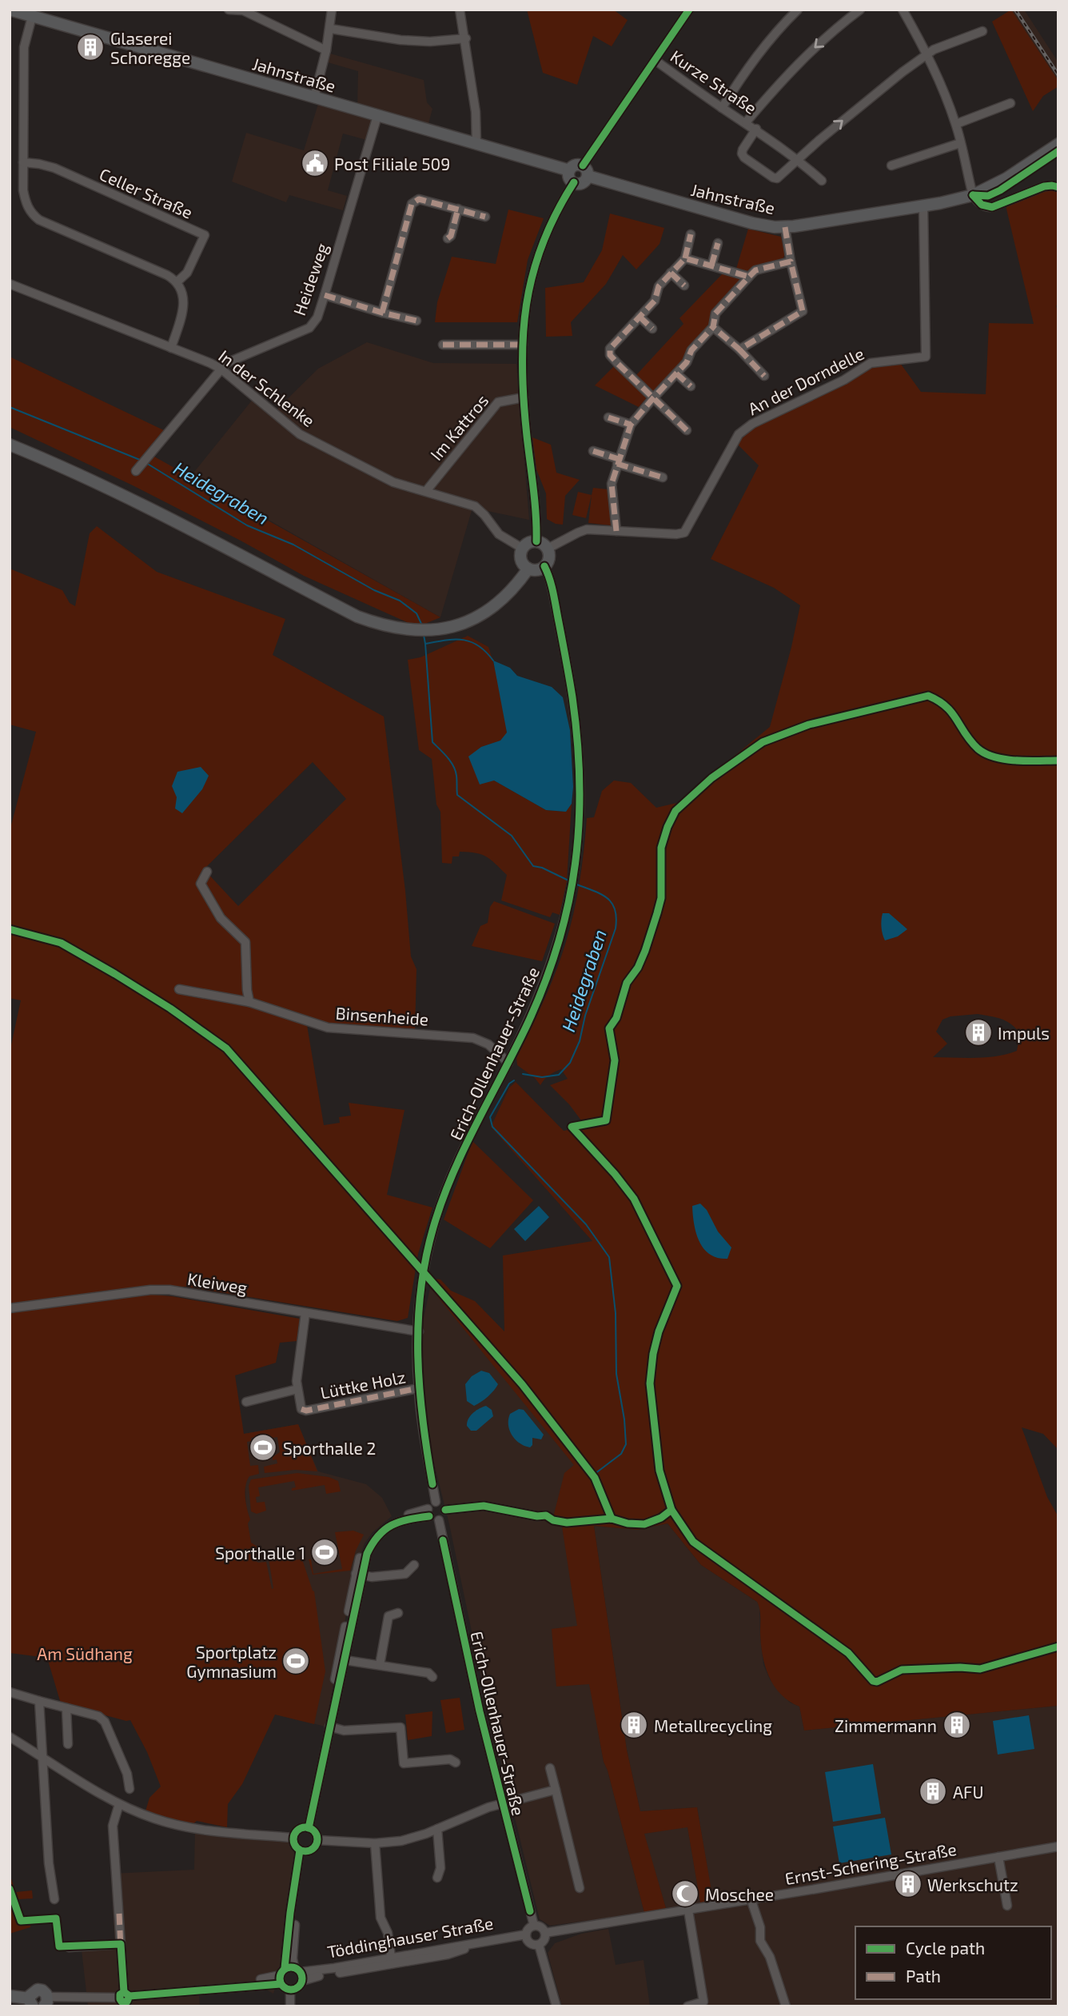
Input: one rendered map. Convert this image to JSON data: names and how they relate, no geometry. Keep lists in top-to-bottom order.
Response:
{
  "streets": {
    "main road": ["Jahnstraße"],
    "street": [
      "Kurze Straße",
      "Celler Straße",
      "Heideweg",
      "An der Dorndelle",
      "In der Schlenke",
      "Im Kattros",
      "Binsenheide",
      "Erich-Ollenhauer-Straße",
      "Kleiweg",
      "Lüttke Holz",
      "Ernst-Schering-Straße",
      "Töddinghauser Straße"
    ]
  },
  "crossings": [
    ["Jahnstraße", "Heideweg"],
    ["Jahnstraße", "An der Dorndelle"],
    ["Heideweg", "In der Schlenke"],
    ["An der Dorndelle", "In der Schlenke"],
    ["An der Dorndelle", "Erich-Ollenhauer-Straße"],
    ["In der Schlenke", "Im Kattros"],
    ["In der Schlenke", "Erich-Ollenhauer-Straße"],
    ["Binsenheide", "Erich-Ollenhauer-Straße"],
    ["Erich-Ollenhauer-Straße", "Kleiweg"],
    ["Erich-Ollenhauer-Straße", "Lüttke Holz"],
    ["Erich-Ollenhauer-Straße", "Ernst-Schering-Straße"],
    ["Erich-Ollenhauer-Straße", "Töddinghauser Straße"],
    ["Kleiweg", "Lüttke Holz"],
    ["Ernst-Schering-Straße", "Töddinghauser Straße"]
  ],
  "water": ["Heidegraben"],
  "parks": ["Am Südhang"],
  "places": {
    "building": [
      "Glaserei Schoregge",
      "Impuls",
      "Metallrecycling",
      "Zimmermann",
      "AFU",
      "Werkschutz"
    ],
    "public building": ["Post Filiale 509"],
    "sports": ["Sporthalle 2", "Sporthalle 1", "Sportplatz Gymnasium"],
    "mosque": ["Moschee"]
  },
  "legend": ["Cycle path", "Path"]
}
